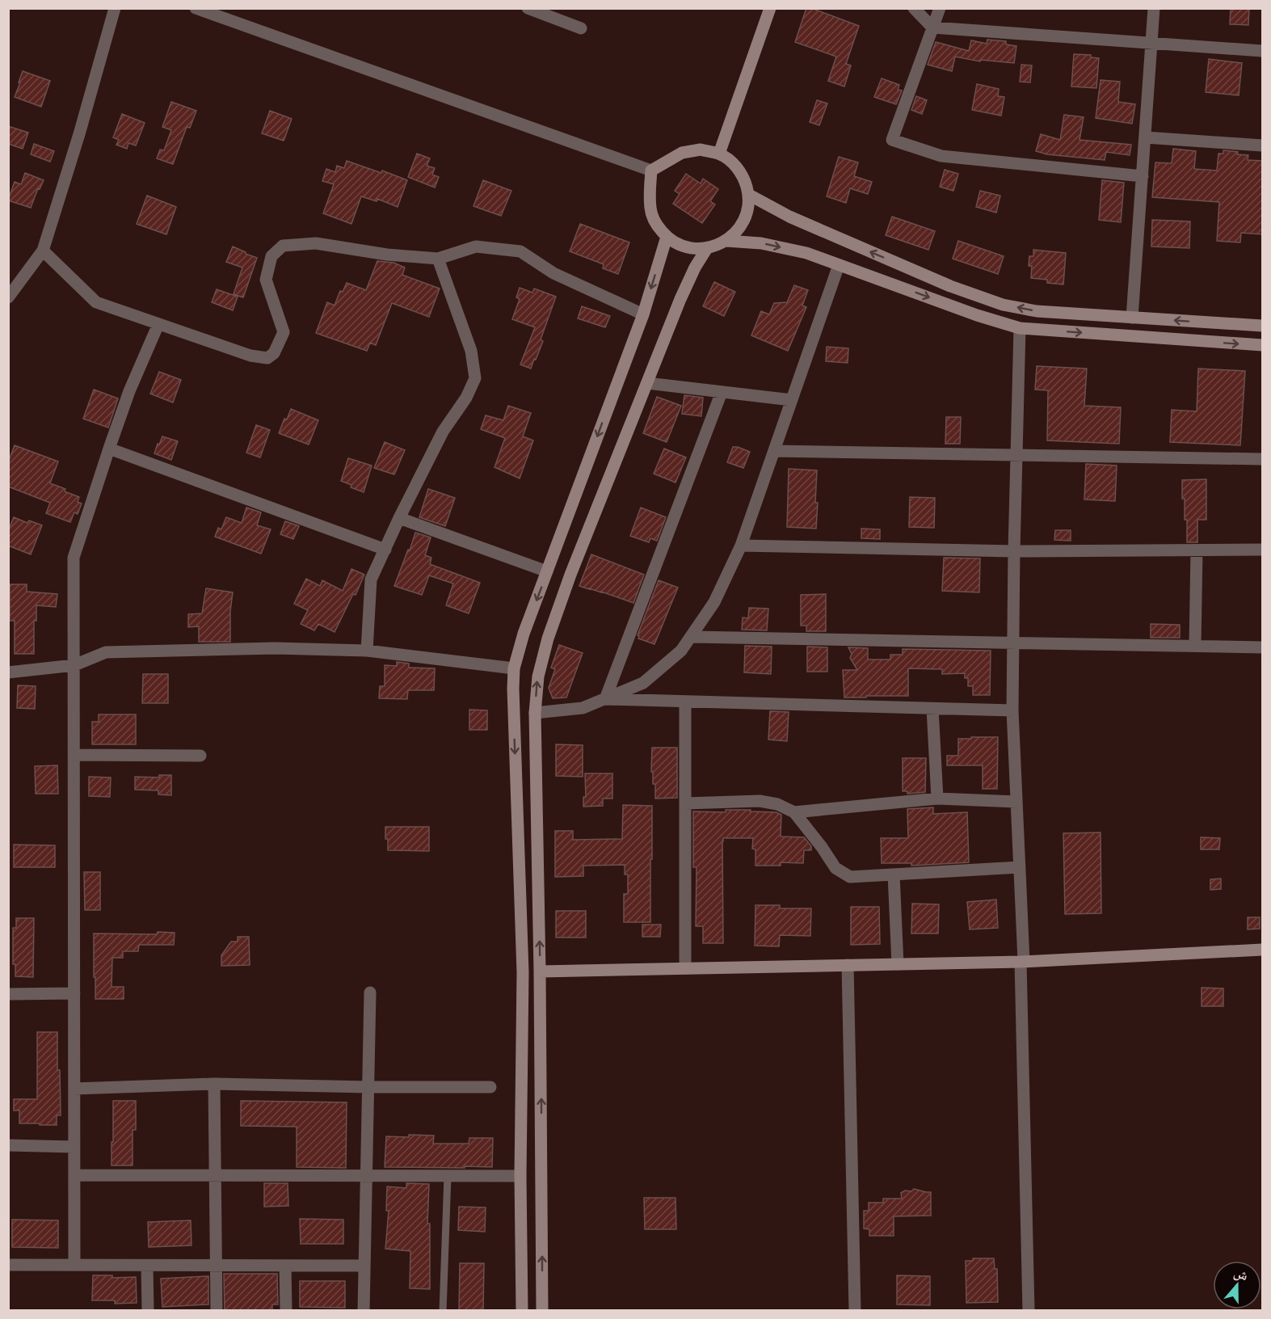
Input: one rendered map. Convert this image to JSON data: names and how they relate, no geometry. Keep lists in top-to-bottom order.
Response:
{
  "north": "top"
}
